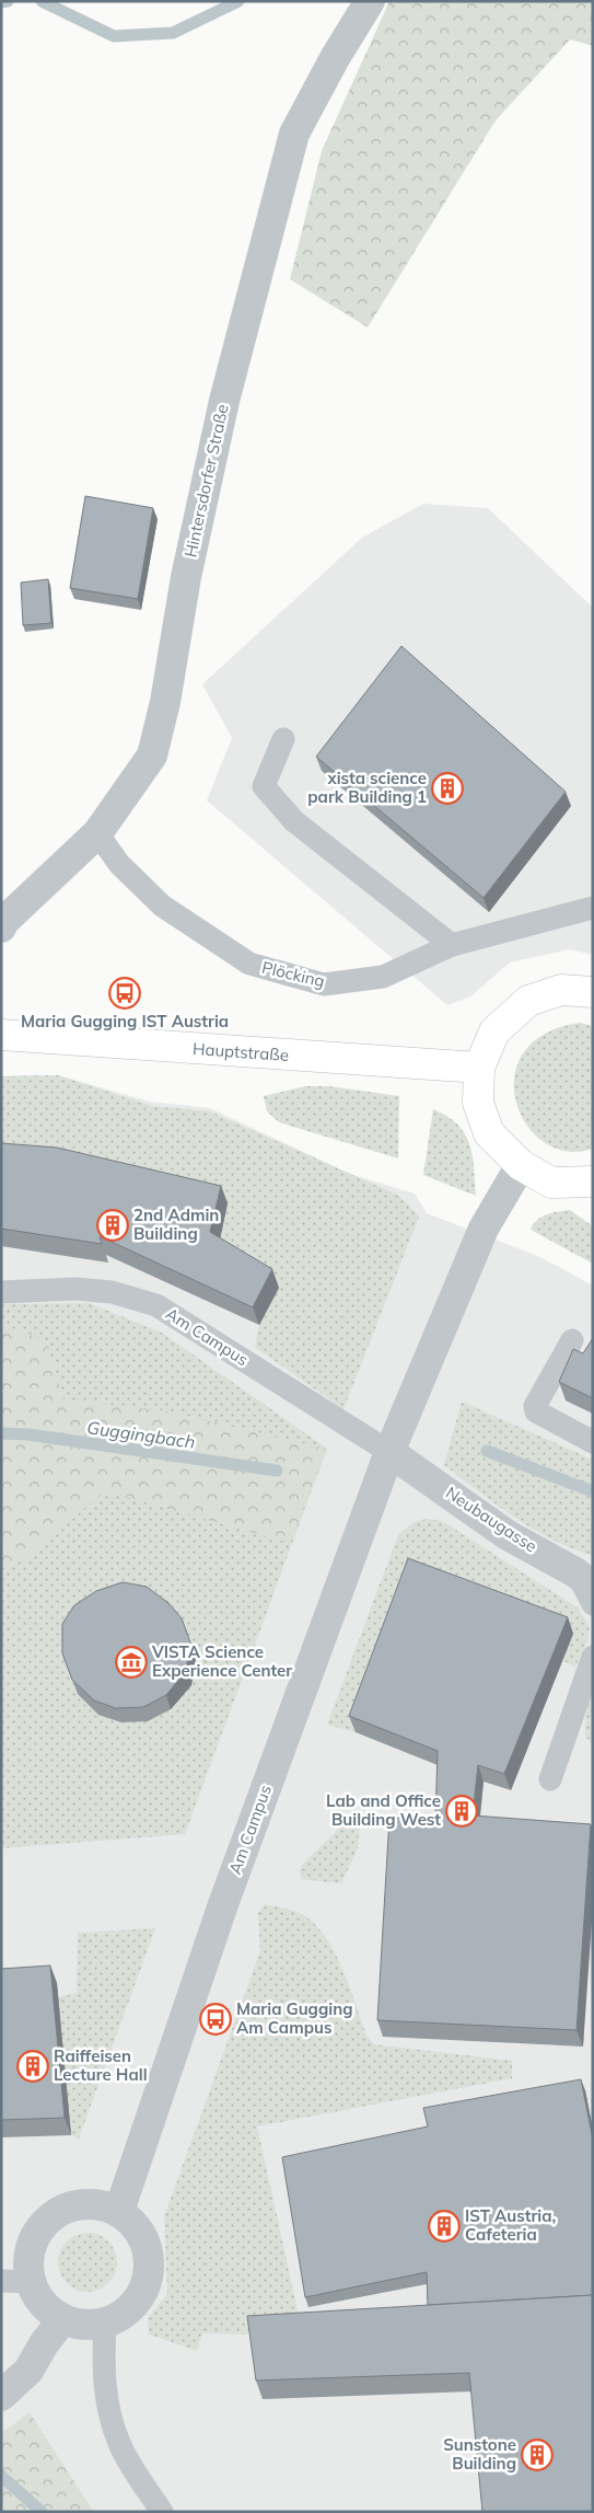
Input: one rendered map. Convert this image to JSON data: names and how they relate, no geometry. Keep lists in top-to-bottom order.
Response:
{
  "streets": {
    "main road": ["Hauptstraße"],
    "street": ["Hintersdorfer Straße", "Am Campus", "Neubaugasse"],
    "lane": ["Plöcking"]
  },
  "crossings": [
    ["Hintersdorfer Straße", "Plöcking"],
    ["Am Campus", "Neubaugasse"]
  ],
  "water": ["Guggingbach"],
  "places": {
    "building": [
      "xista science park Building 1",
      "2nd Admin Building",
      "Lab and Office Building West",
      "Raiffeisen Lecture Hall",
      "IST Austria, Cafeteria",
      "Sunstone Building"
    ],
    "bus stop": ["Maria Gugging IST Austria", "Maria Gugging Am Campus"],
    "museum": ["VISTA Science Experience Center"]
  }
}
